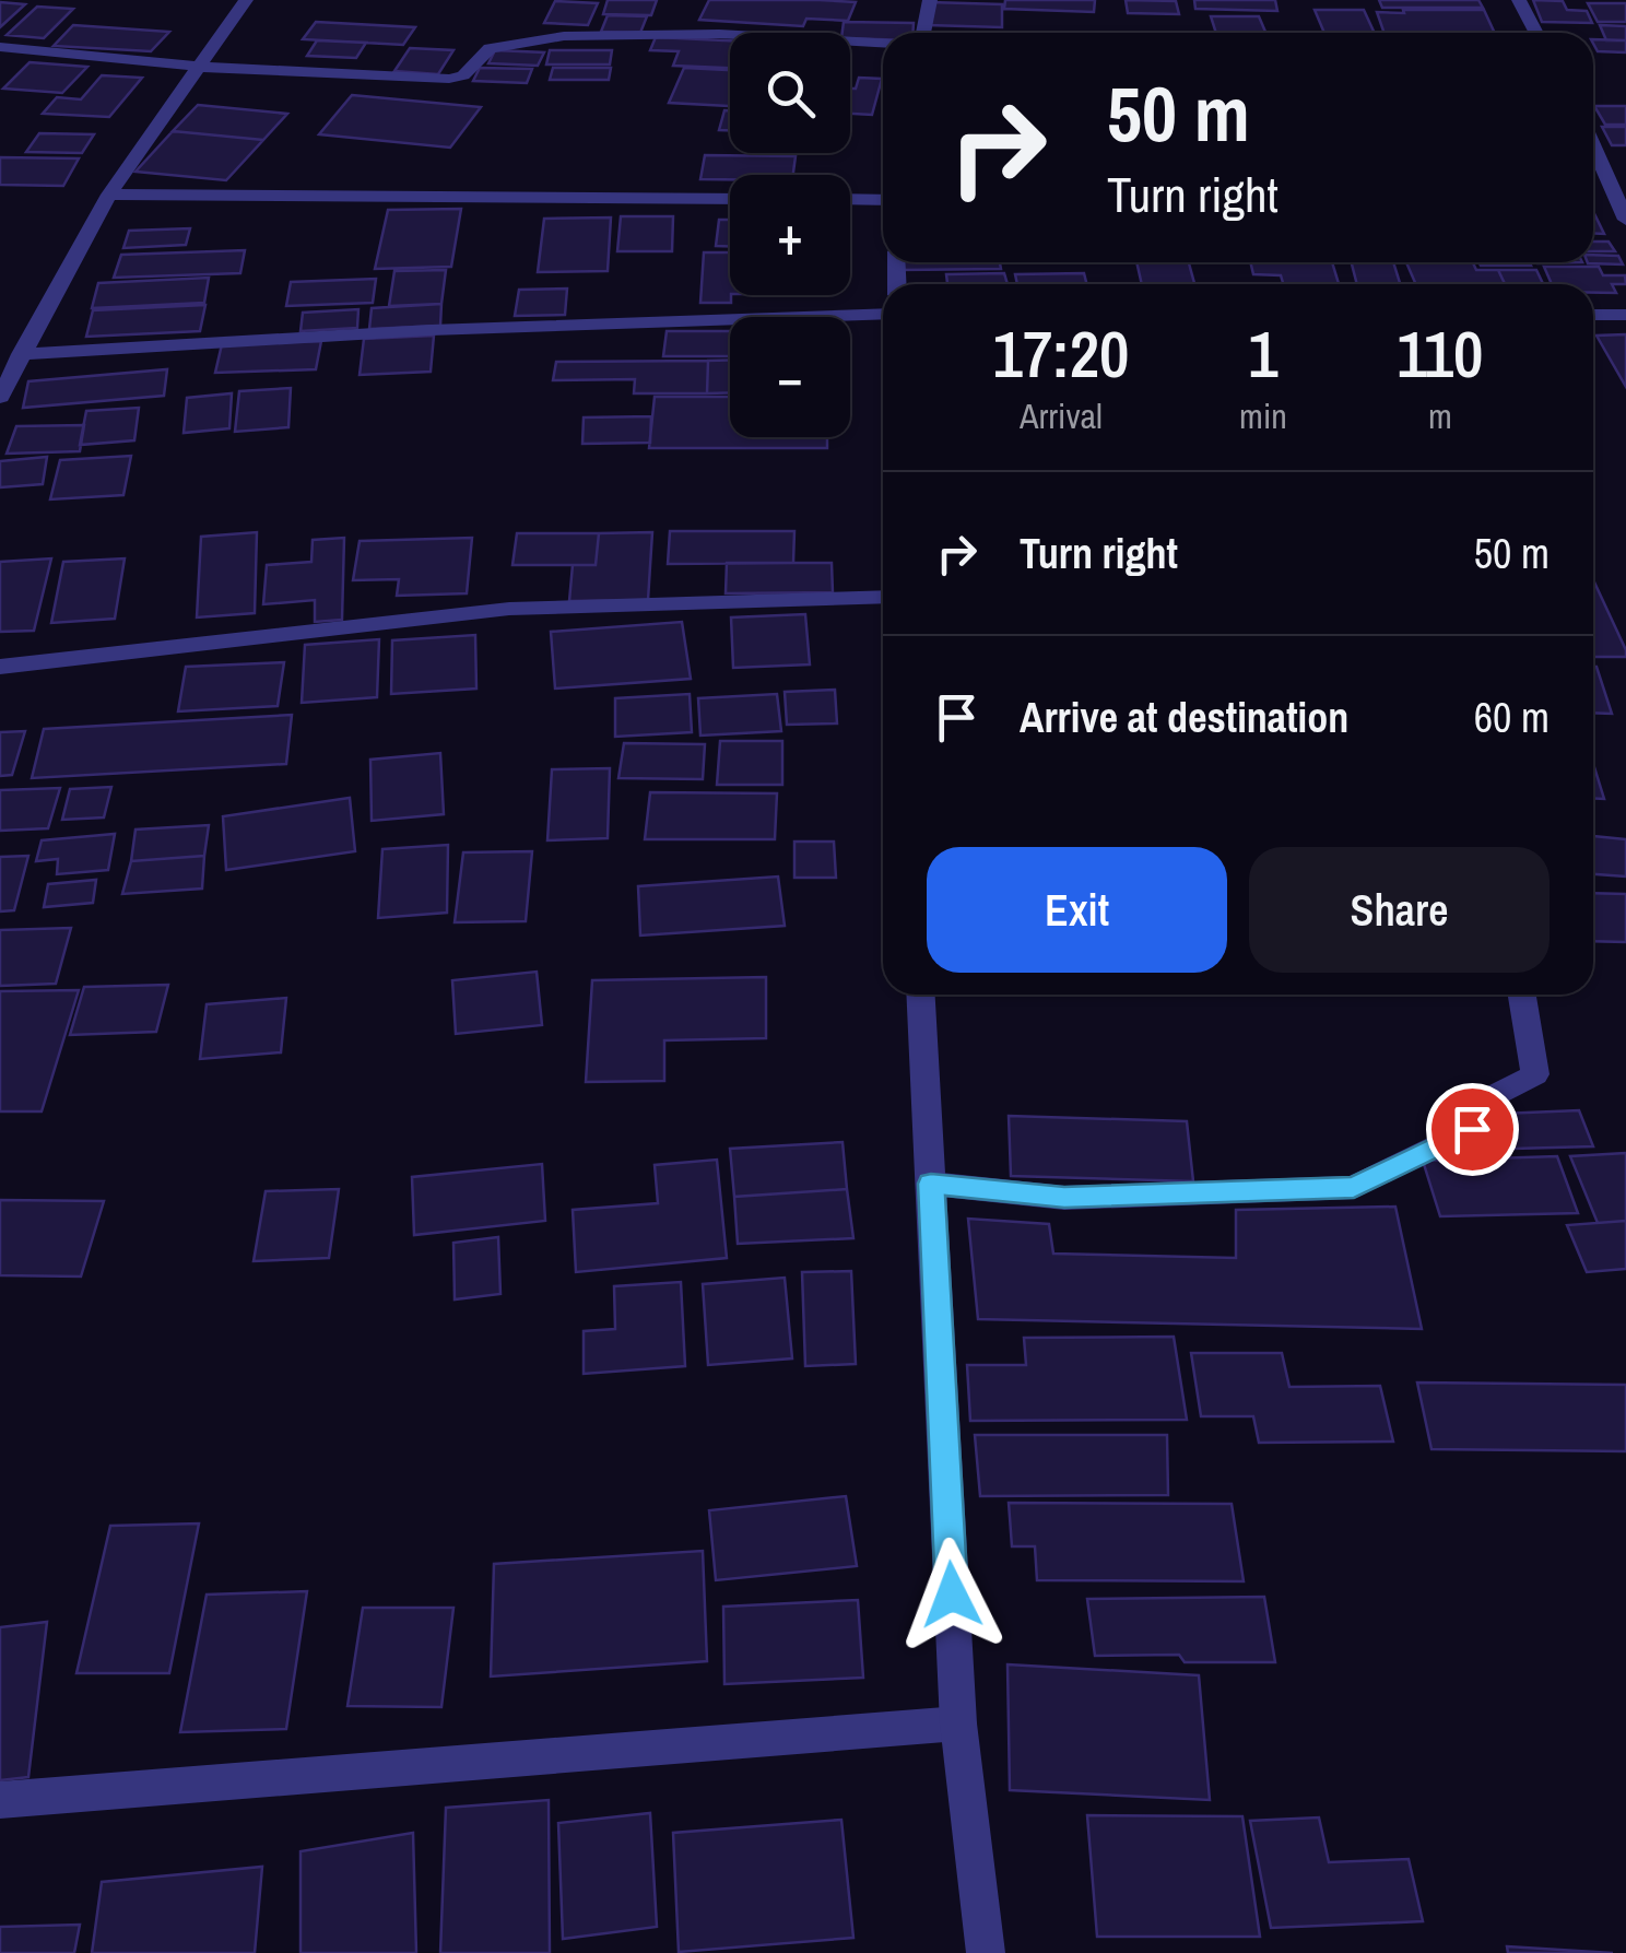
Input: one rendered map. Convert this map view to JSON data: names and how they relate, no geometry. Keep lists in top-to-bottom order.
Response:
{
  "page": {
    "map_buttons": ["+", "−"],
    "turn": ["50 m", "Turn right"],
    "eta": [
      "17:20",
      "Arrival",
      "1",
      "min",
      "110",
      "m"
    ],
    "list": [
      {
        "name": "Turn right",
        "value": "50 m"
      },
      {
        "name": "Arrive at destination",
        "value": "60 m"
      }
    ],
    "buttons": ["Exit", "Share"]
  }
}
